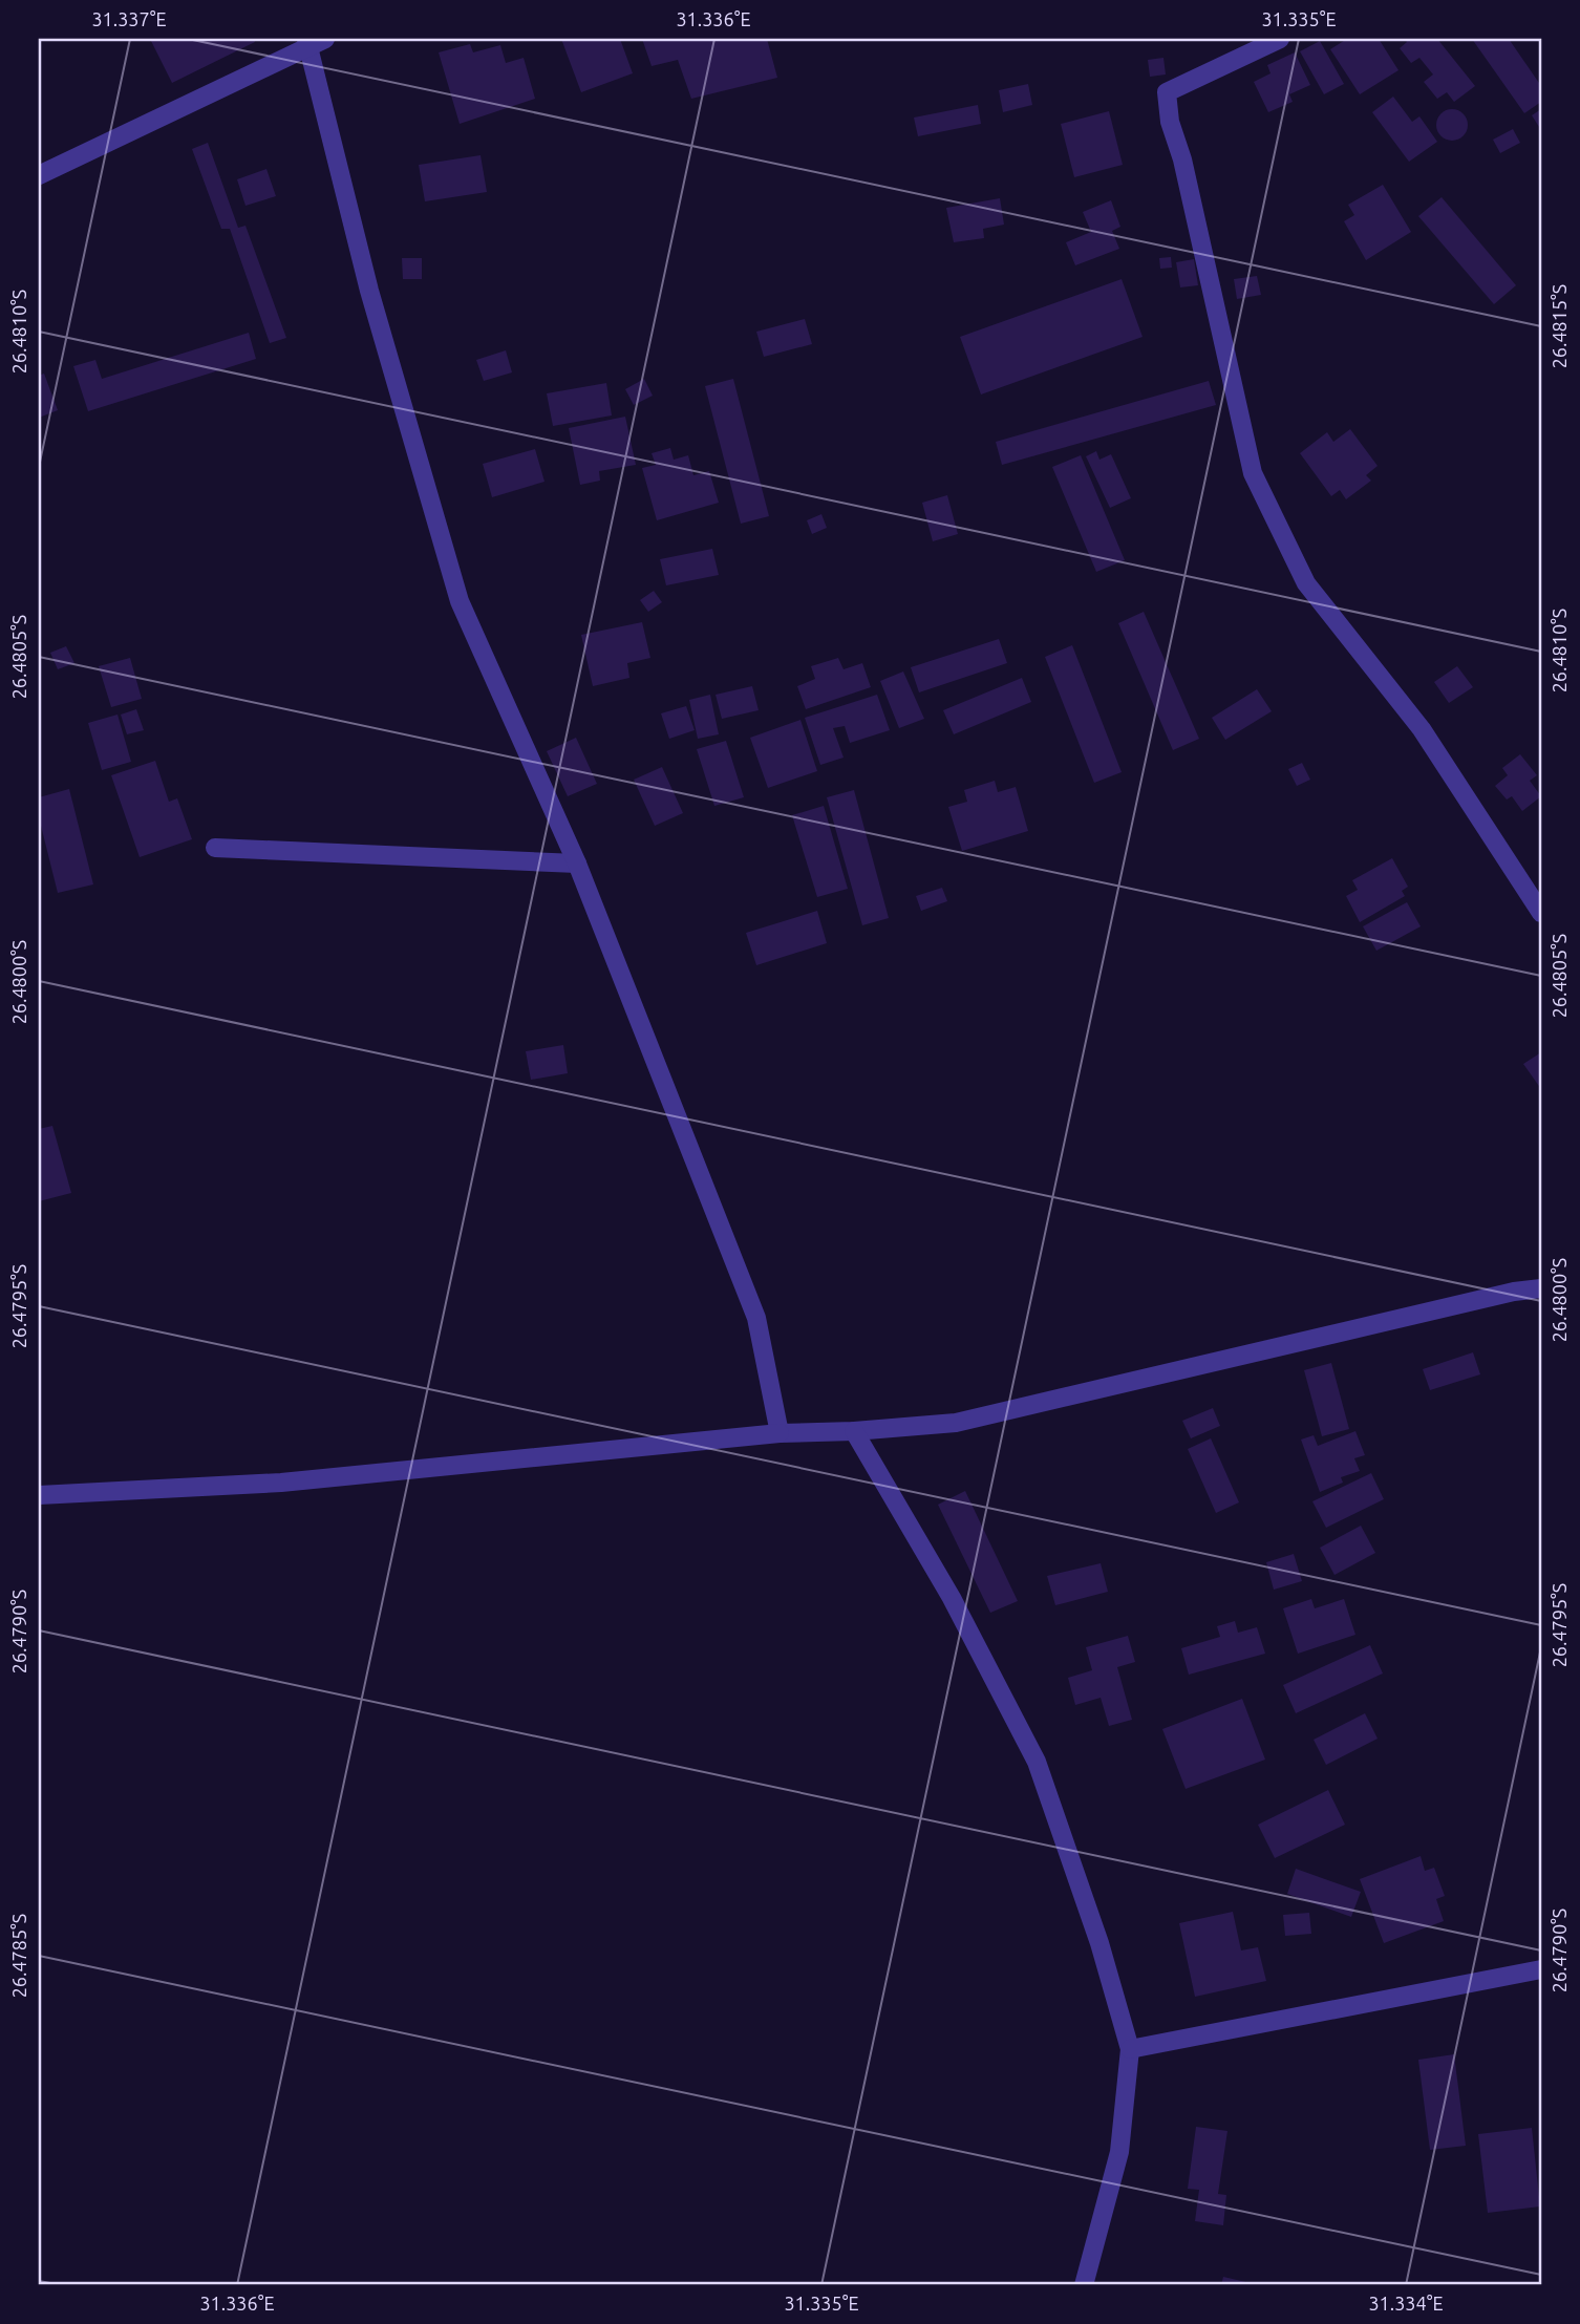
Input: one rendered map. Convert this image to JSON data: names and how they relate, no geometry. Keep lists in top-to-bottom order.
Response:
{
  "coordinates": [
    "31.337°E",
    "31.336°E",
    "31.335°E",
    "26.4815°S",
    "26.4810°S",
    "26.4805°S",
    "26.4800°S",
    "26.4795°S",
    "26.4790°S",
    "26.4785°S",
    "31.334°E"
  ]
}
